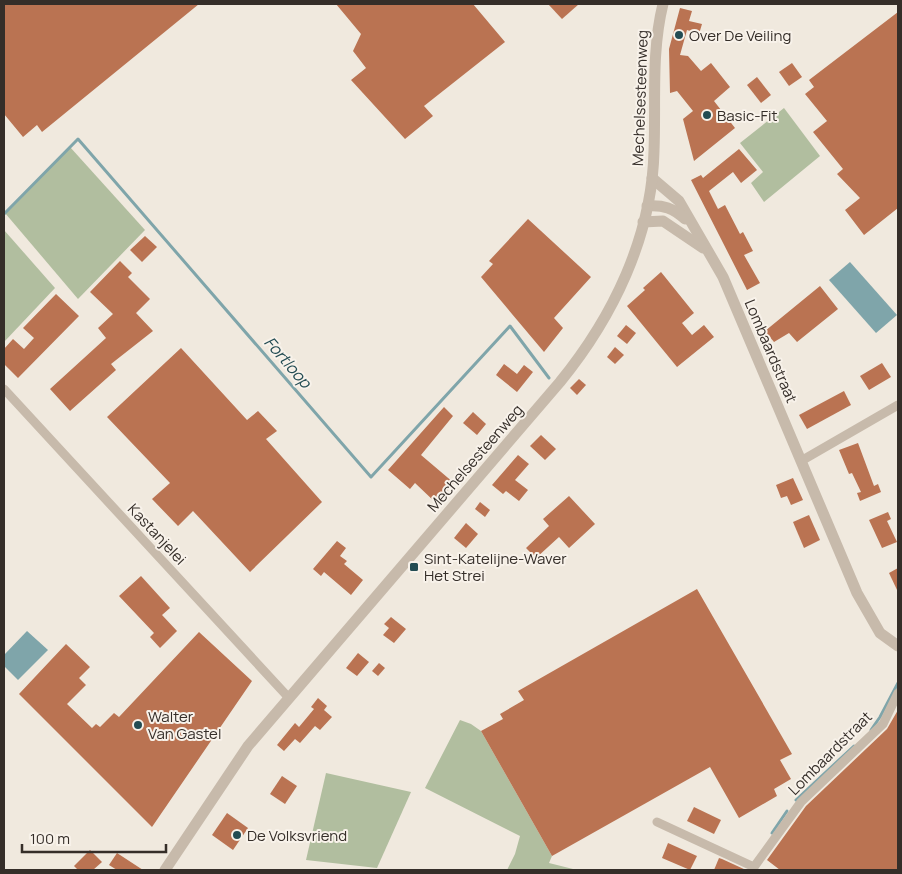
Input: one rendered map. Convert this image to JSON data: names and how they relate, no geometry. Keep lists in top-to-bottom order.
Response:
{
  "streets": {
    "street": ["Mechelsesteenweg", "Lombaardstraat", "Kastanjelei"]
  },
  "crossings": [
    ["Mechelsesteenweg", "Lombaardstraat"],
    ["Mechelsesteenweg", "Kastanjelei"]
  ],
  "water": ["Fortloop"],
  "places": {
    "other": [
      "Over De Veiling",
      "Basic-Fit",
      "Walter Van Gastel",
      "De Volksvriend"
    ],
    "transit": ["Sint-Katelijne-Waver Het Strei"]
  },
  "scale_bar": "100 m"
}
